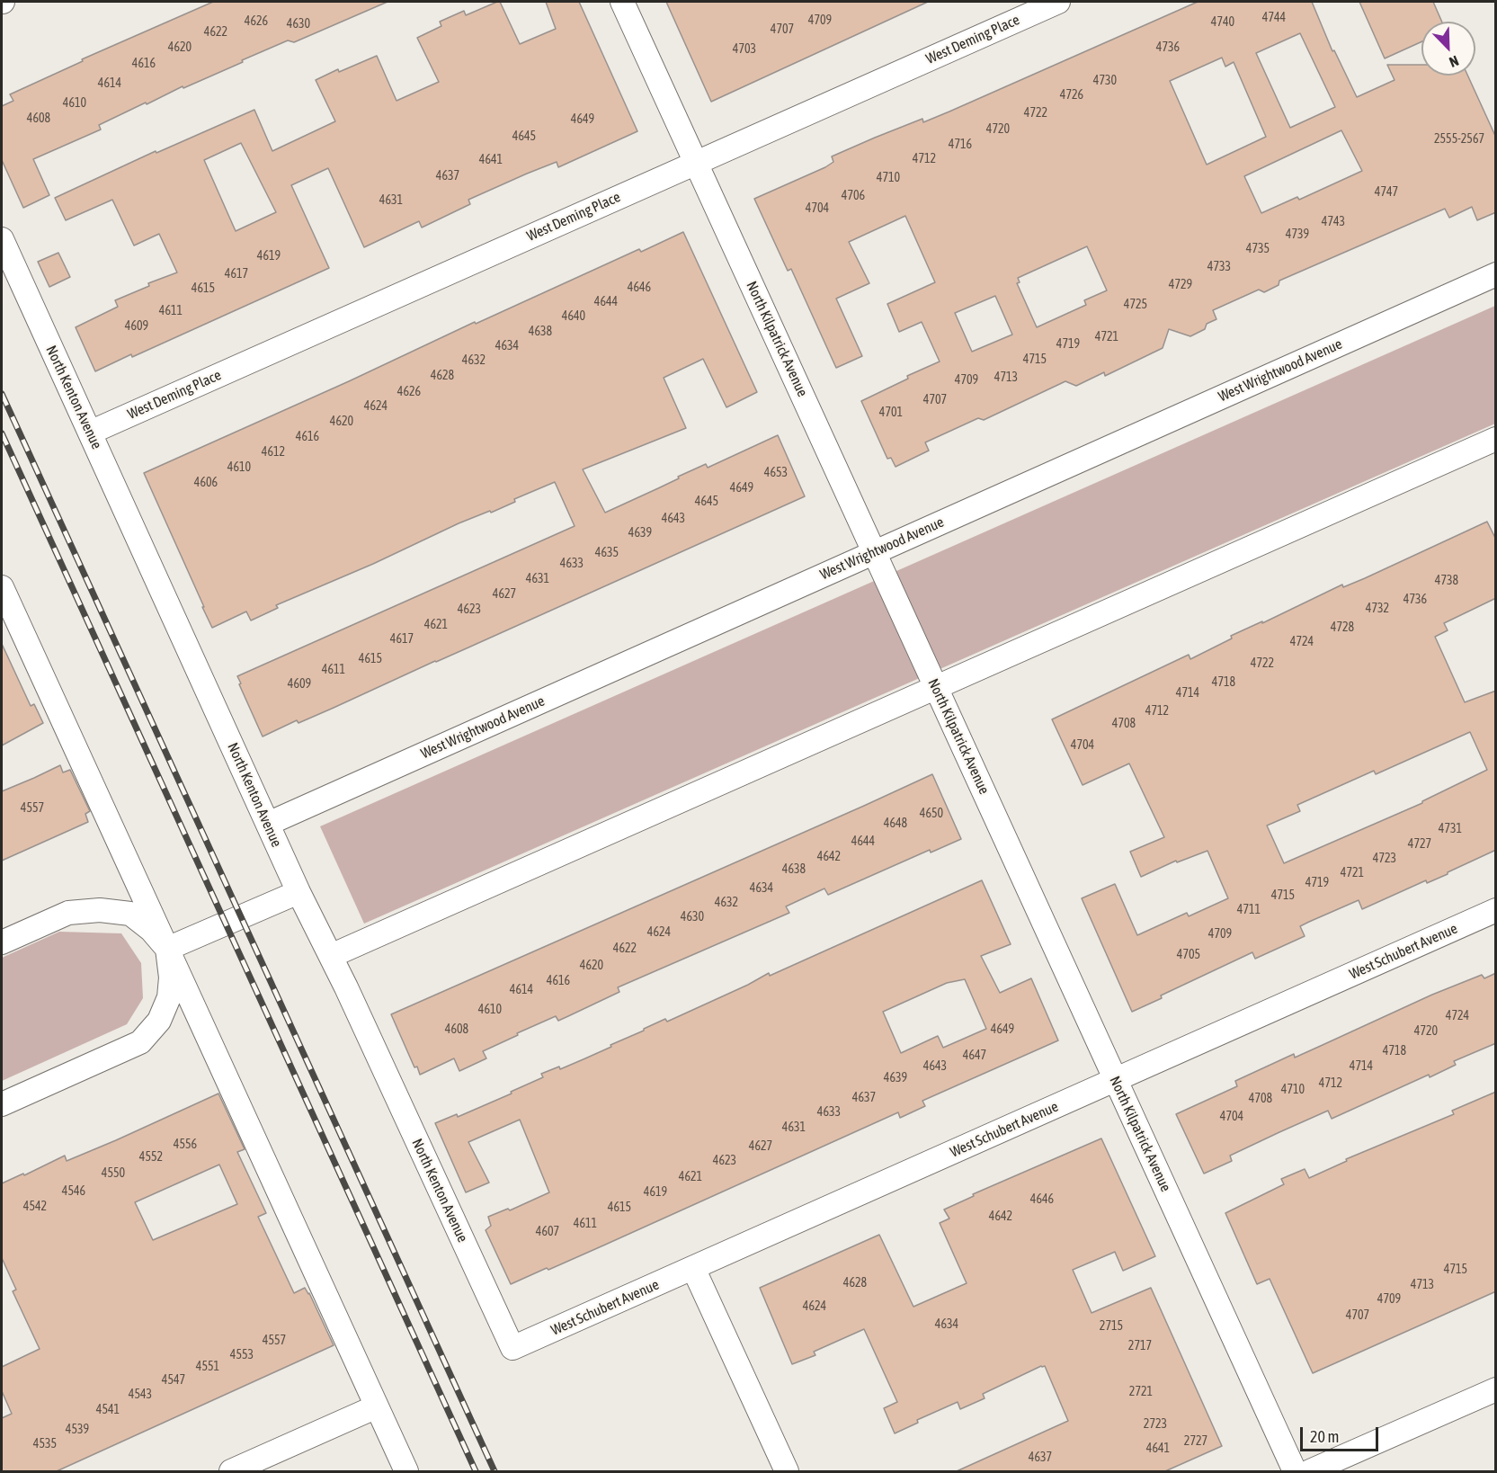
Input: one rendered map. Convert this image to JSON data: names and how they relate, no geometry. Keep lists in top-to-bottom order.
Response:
{
  "streets": {
    "street": [
      "West Deming Place",
      "North Kilpatrick Avenue",
      "West Wrightwood Avenue",
      "North Kenton Avenue",
      "West Schubert Avenue"
    ]
  },
  "crossings": [
    ["West Deming Place", "North Kilpatrick Avenue"],
    ["West Deming Place", "North Kenton Avenue"],
    ["North Kilpatrick Avenue", "West Wrightwood Avenue"],
    ["North Kilpatrick Avenue", "West Schubert Avenue"],
    ["West Wrightwood Avenue", "North Kenton Avenue"],
    ["North Kenton Avenue", "West Schubert Avenue"]
  ],
  "house_numbers": [
    "4744",
    "4709",
    "4626",
    "4740",
    "4630",
    "4707",
    "4622",
    "4620",
    "4736",
    "4703",
    "4616",
    "4730",
    "4614",
    "4726",
    "4610",
    "4722",
    "4608",
    "4649",
    "4720",
    "4645",
    "2555-2567",
    "4716",
    "4712",
    "4641",
    "4637",
    "4710",
    "4747",
    "4706",
    "4631",
    "4704",
    "4743",
    "4739",
    "4735",
    "4619",
    "4733",
    "4617",
    "4729",
    "4646",
    "4615",
    "4644",
    "4725",
    "4611",
    "4640",
    "4609",
    "4638",
    "4721",
    "4719",
    "4634",
    "4715",
    "4632",
    "4628",
    "4713",
    "4709",
    "4626",
    "4707",
    "4624",
    "4701",
    "4620",
    "4616",
    "4612",
    "4610",
    "4653",
    "4606",
    "4649",
    "4645",
    "4643",
    "4639",
    "4635",
    "4633",
    "4631",
    "4738",
    "4627",
    "4736",
    "4732",
    "4623",
    "4621",
    "4728",
    "4617",
    "4724",
    "4615",
    "4722",
    "4611",
    "4718",
    "4609",
    "4714",
    "4712",
    "4708",
    "4704",
    "4557",
    "4650",
    "4648",
    "4731",
    "4644",
    "4727",
    "4642",
    "4723",
    "4638",
    "4721",
    "4719",
    "4634",
    "4715",
    "4632",
    "4711",
    "4630",
    "4624",
    "4709",
    "4622",
    "4705",
    "4620",
    "4616",
    "4614",
    "4610",
    "4724",
    "4608",
    "4649",
    "4720",
    "4718",
    "4647",
    "4643",
    "4714",
    "4639",
    "4712",
    "4710",
    "4637",
    "4708",
    "4633",
    "4704",
    "4631",
    "4556",
    "4627",
    "4552",
    "4623",
    "4550",
    "4621",
    "4546",
    "4619",
    "4646",
    "4542",
    "4615",
    "4642",
    "4611",
    "4607",
    "4715",
    "4628",
    "4713",
    "4709",
    "4624",
    "4707",
    "4634",
    "2715",
    "4557",
    "2717",
    "4553",
    "4551",
    "4547",
    "2721",
    "4543",
    "4541",
    "2723",
    "4539",
    "2727",
    "4535",
    "4641",
    "4637"
  ],
  "scale_bar": "20 m",
  "north": "bottom right"
}
